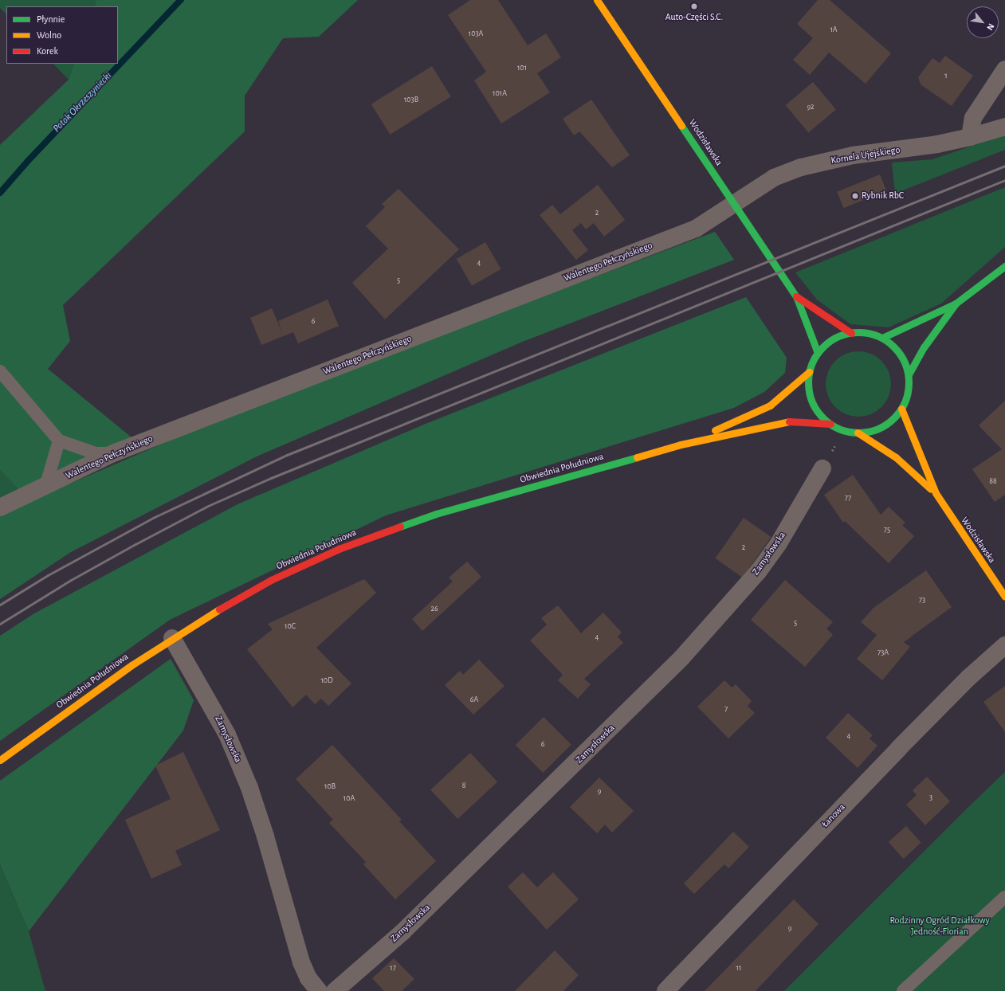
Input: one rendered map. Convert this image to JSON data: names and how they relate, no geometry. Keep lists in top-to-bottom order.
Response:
{
  "streets": {
    "main road": ["Wodzisławska", "Obwiednia Południowa"],
    "street": [
      "Kornela Ujejskiego",
      "Walentego Pełczyńskiego",
      "Zamysłowska",
      "Łanowa"
    ]
  },
  "crossings": [
    ["Wodzisławska", "Kornela Ujejskiego"],
    ["Wodzisławska", "Walentego Pełczyńskiego"],
    ["Wodzisławska", "Obwiednia Południowa"],
    ["Kornela Ujejskiego", "Walentego Pełczyńskiego"],
    ["Obwiednia Południowa", "Zamysłowska"]
  ],
  "water": ["Potok Okrzeszyniecki"],
  "parks": ["Rodzinny Ogród Działkowy Jedność-Florian"],
  "places": ["Auto-Części S.C.", "Rybnik RbC"],
  "house_numbers": [
    "1A",
    "103A",
    "101",
    "1",
    "101A",
    "103B",
    "92",
    "2",
    "4",
    "5",
    "6",
    "88",
    "77",
    "75",
    "2",
    "73",
    "26",
    "5",
    "10C",
    "4",
    "73A",
    "10D",
    "6A",
    "7",
    "4",
    "6",
    "8",
    "10B",
    "9",
    "3",
    "10A",
    "9",
    "17",
    "11"
  ],
  "legend": ["Płynnie", "Wolno", "Korek"],
  "north": "bottom right"
}
